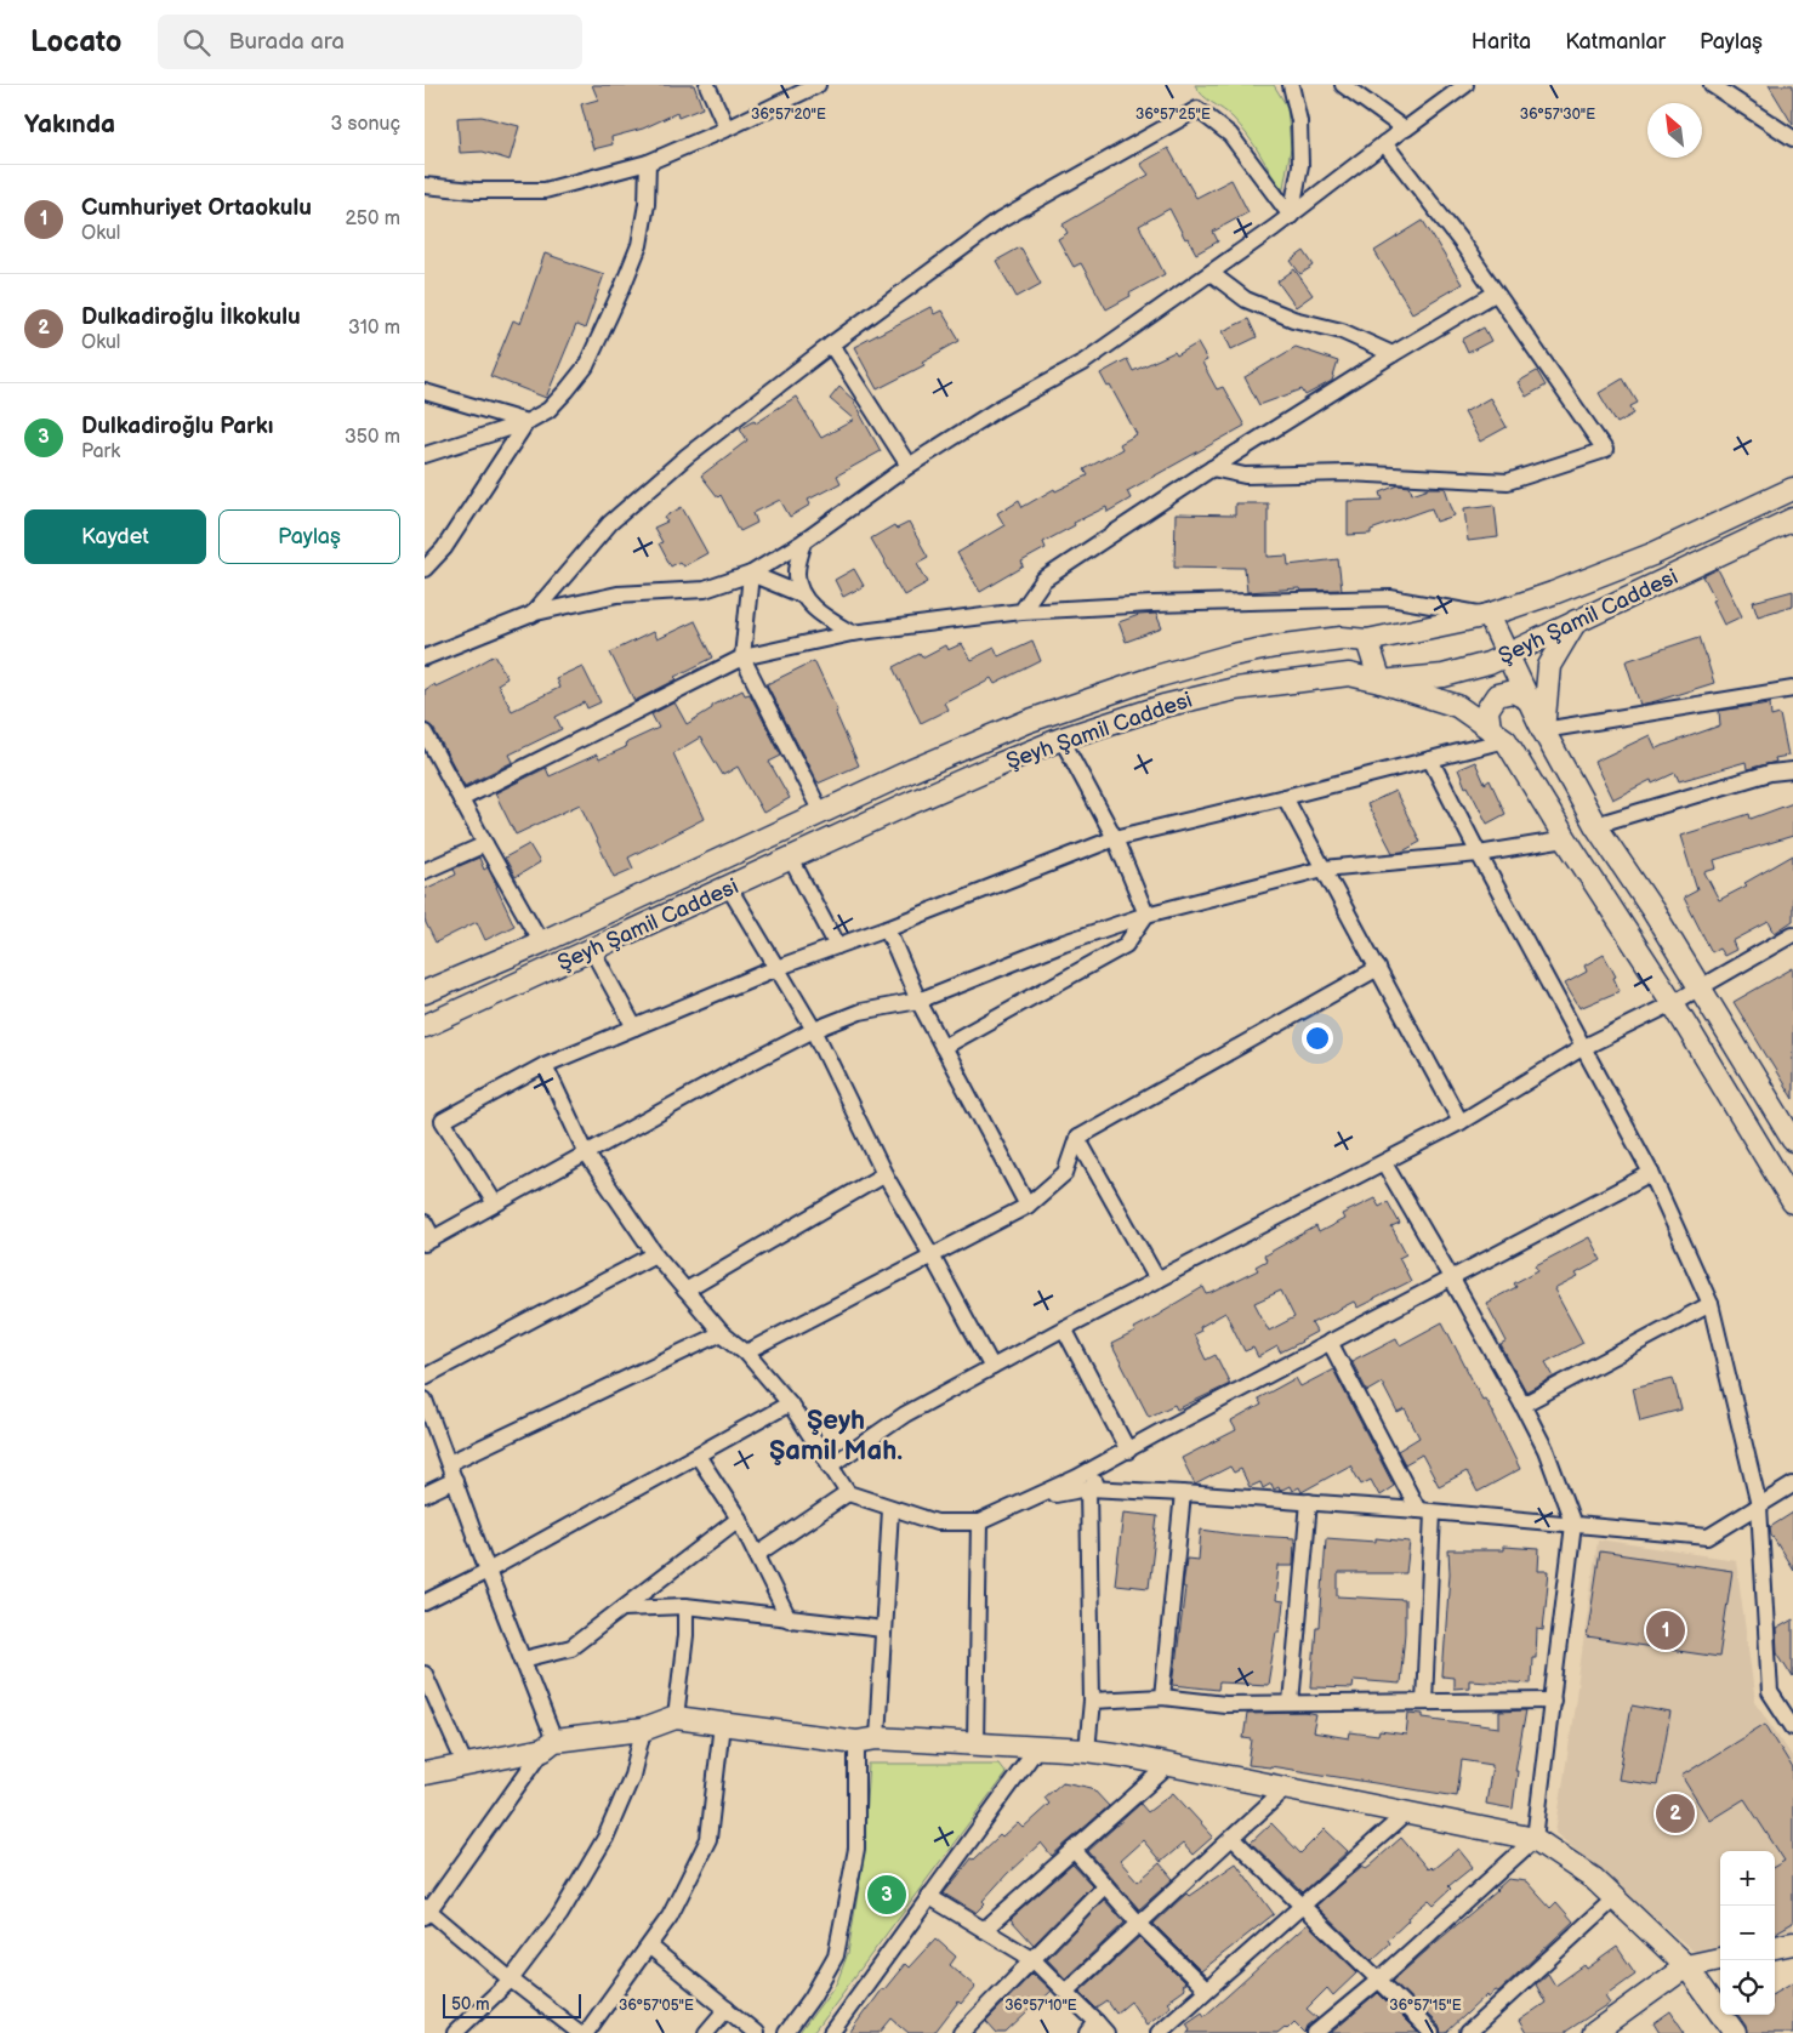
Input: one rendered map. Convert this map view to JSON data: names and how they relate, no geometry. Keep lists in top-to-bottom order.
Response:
{
  "streets": {
    "main road": ["Şeyh Şamil Caddesi"]
  },
  "districts": ["Şeyh Şamil Mah."],
  "scale_bar": "50 m",
  "north": "top left",
  "page": {
    "header": "Locato",
    "search": "Burada ara",
    "nav": ["Harita", "Katmanlar", "Paylaş"],
    "heading": ["Yakında", "3 sonuç"],
    "list": [
      {
        "mark": "1",
        "name": "Cumhuriyet Ortaokulu",
        "note": "Okul",
        "value": "250 m"
      },
      {
        "mark": "2",
        "name": "Dulkadiroğlu İlkokulu",
        "note": "Okul",
        "value": "310 m"
      },
      {
        "mark": "3",
        "name": "Dulkadiroğlu Parkı",
        "note": "Park",
        "value": "350 m"
      }
    ],
    "buttons": ["Kaydet", "Paylaş"],
    "pins": ["1", "2", "3"],
    "map_buttons": ["+", "−"],
    "scale": "50 m"
  },
  "coordinates": [
    "36°57'20\"E",
    "36°57'25\"E",
    "36°57'30\"E",
    "36°57'05\"E",
    "36°57'10\"E",
    "36°57'15\"E"
  ]
}
